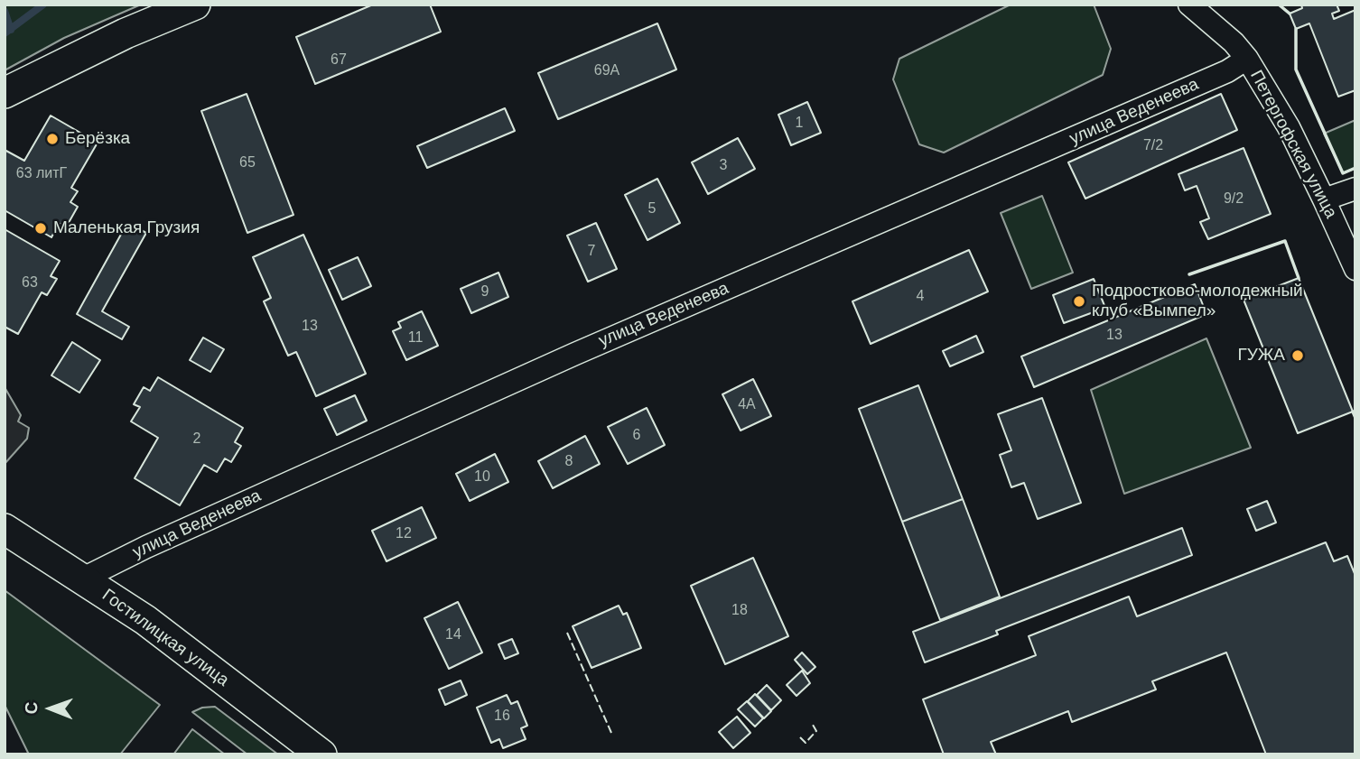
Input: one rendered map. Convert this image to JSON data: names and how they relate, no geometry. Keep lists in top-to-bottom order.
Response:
{
  "streets": {
    "main road": ["Гостилицкая улица"],
    "street": ["улица Веденеева", "Петергофская улица"]
  },
  "crossings": [
    ["улица Веденеева", "Петергофская улица"],
    ["улица Веденеева", "Гостилицкая улица"]
  ],
  "places": [
    "Берёзка",
    "Маленькая Грузия",
    "Подростково-молодежный клуб «Вымпел»",
    "ГУЖА"
  ],
  "house_numbers": [
    "67",
    "69А",
    "1",
    "7/2",
    "65",
    "3",
    "63 литГ",
    "9/2",
    "5",
    "7",
    "63",
    "9",
    "4",
    "13",
    "13",
    "11",
    "4А",
    "6",
    "2",
    "8",
    "10",
    "12",
    "18",
    "14",
    "16"
  ],
  "north": "left"
}
